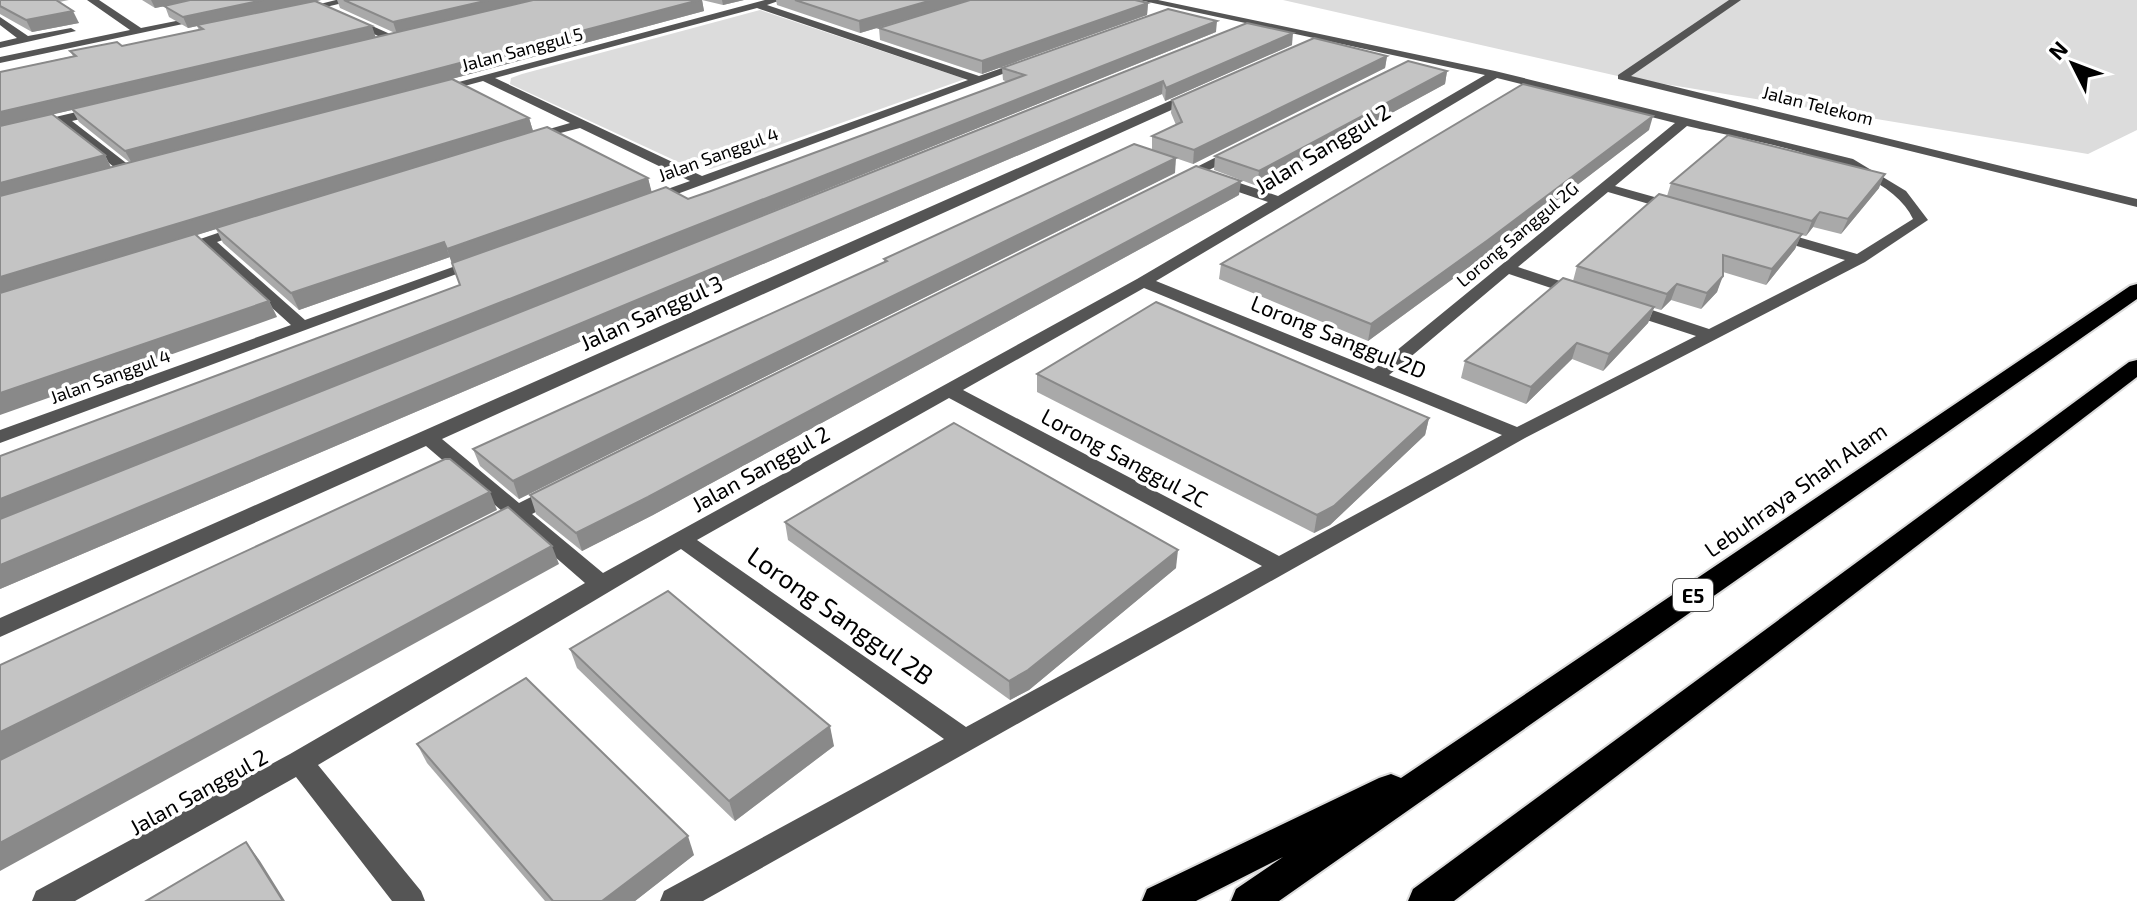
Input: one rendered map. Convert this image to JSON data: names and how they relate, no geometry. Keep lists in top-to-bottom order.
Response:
{
  "streets": {
    "highway": ["Lebuhraya Shah Alam", "E5"],
    "street": [
      "Jalan Sanggul 5",
      "Jalan Telekom",
      "Jalan Sanggul 2",
      "Jalan Sanggul 4",
      "Lorong Sanggul 2G",
      "Jalan Sanggul 3",
      "Lorong Sanggul 2D",
      "Lorong Sanggul 2C",
      "Lorong Sanggul 2B"
    ]
  },
  "crossings": [
    ["Jalan Sanggul 2", "Lorong Sanggul 2D"],
    ["Jalan Sanggul 2", "Lorong Sanggul 2C"],
    ["Jalan Sanggul 2", "Lorong Sanggul 2B"],
    ["Lorong Sanggul 2G", "Lorong Sanggul 2D"]
  ],
  "north": "top left"
}
